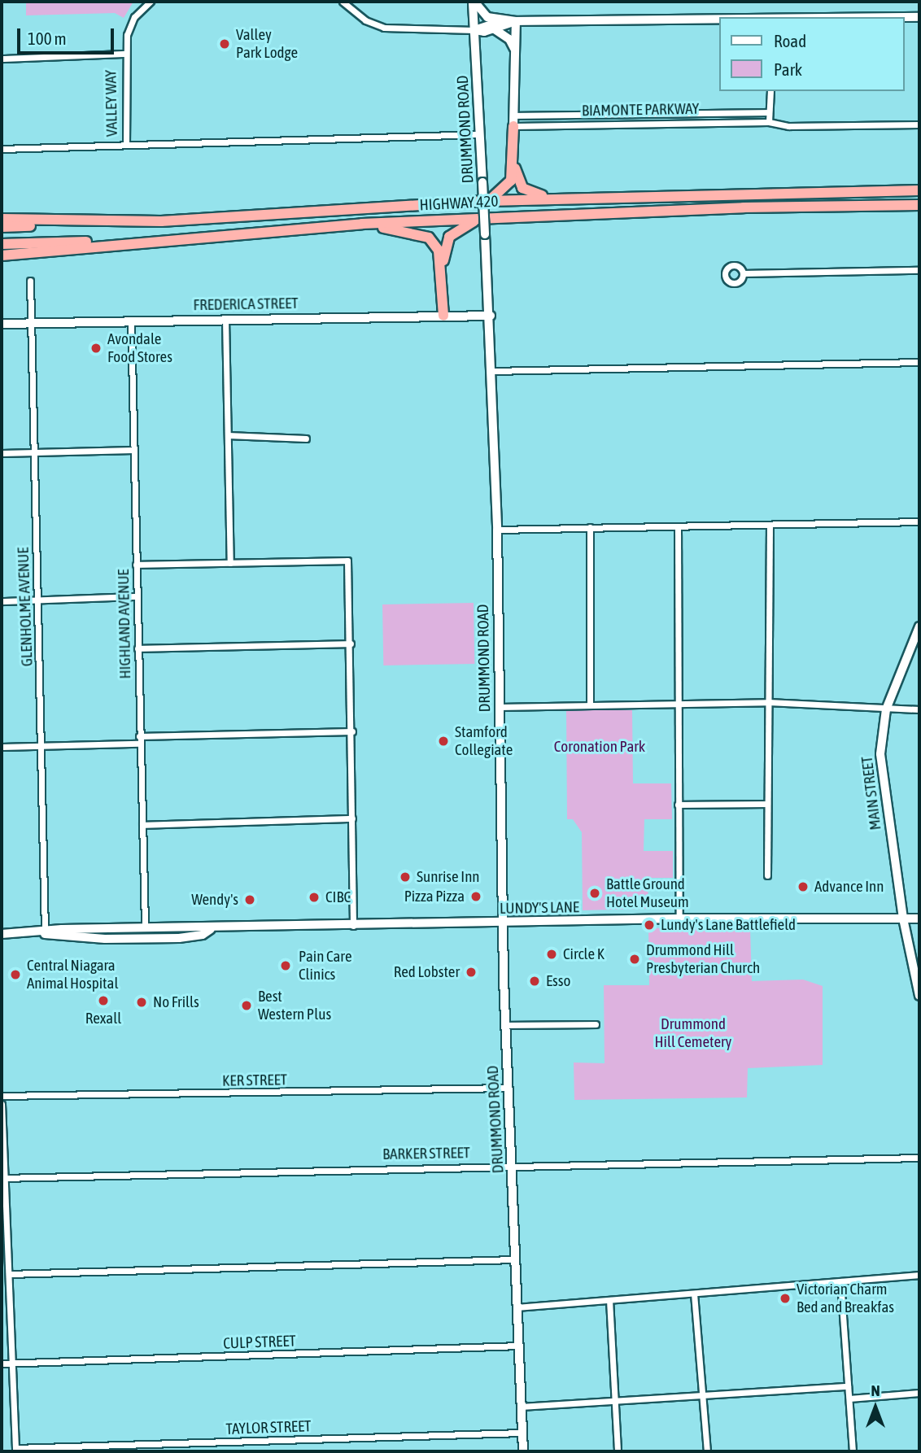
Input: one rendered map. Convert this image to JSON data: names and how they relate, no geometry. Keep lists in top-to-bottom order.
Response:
{
  "streets": {
    "highway": ["HIGHWAY 420"],
    "main road": [
      "DRUMMOND ROAD",
      "FREDERICA STREET",
      "MAIN STREET",
      "LUNDY'S LANE"
    ],
    "street": [
      "VALLEY WAY",
      "BIAMONTE PARKWAY",
      "GLENHOLME AVENUE",
      "HIGHLAND AVENUE",
      "KER STREET",
      "BARKER STREET",
      "CULP STREET",
      "TAYLOR STREET"
    ]
  },
  "crossings": [
    ["DRUMMOND ROAD", "FREDERICA STREET"],
    ["DRUMMOND ROAD", "LUNDY'S LANE"],
    ["DRUMMOND ROAD", "KER STREET"],
    ["DRUMMOND ROAD", "BARKER STREET"],
    ["DRUMMOND ROAD", "CULP STREET"],
    ["DRUMMOND ROAD", "TAYLOR STREET"],
    ["FREDERICA STREET", "GLENHOLME AVENUE"],
    ["FREDERICA STREET", "HIGHLAND AVENUE"],
    ["GLENHOLME AVENUE", "LUNDY'S LANE"],
    ["HIGHLAND AVENUE", "LUNDY'S LANE"],
    ["MAIN STREET", "LUNDY'S LANE"]
  ],
  "parks": ["Coronation Park", "Drummond Hill Cemetery"],
  "places": [
    "Valley Park Lodge",
    "Avondale Food Stores",
    "Stamford Collegiate",
    "Sunrise Inn",
    "Advance Inn",
    "Battle Ground Hotel Museum",
    "Pizza Pizza",
    "CIBC",
    "Wendy's",
    "Lundy's Lane Battlefield",
    "Circle K",
    "Drummond Hill Presbyterian Church",
    "Pain Care Clinics",
    "Red Lobster",
    "Central Niagara Animal Hospital",
    "Esso",
    "Rexall",
    "No Frills",
    "Best Western Plus",
    "Victorian Charm Bed and Breakfas"
  ],
  "legend": ["Road", "Park"],
  "scale_bar": "100 m",
  "north": "top"
}
